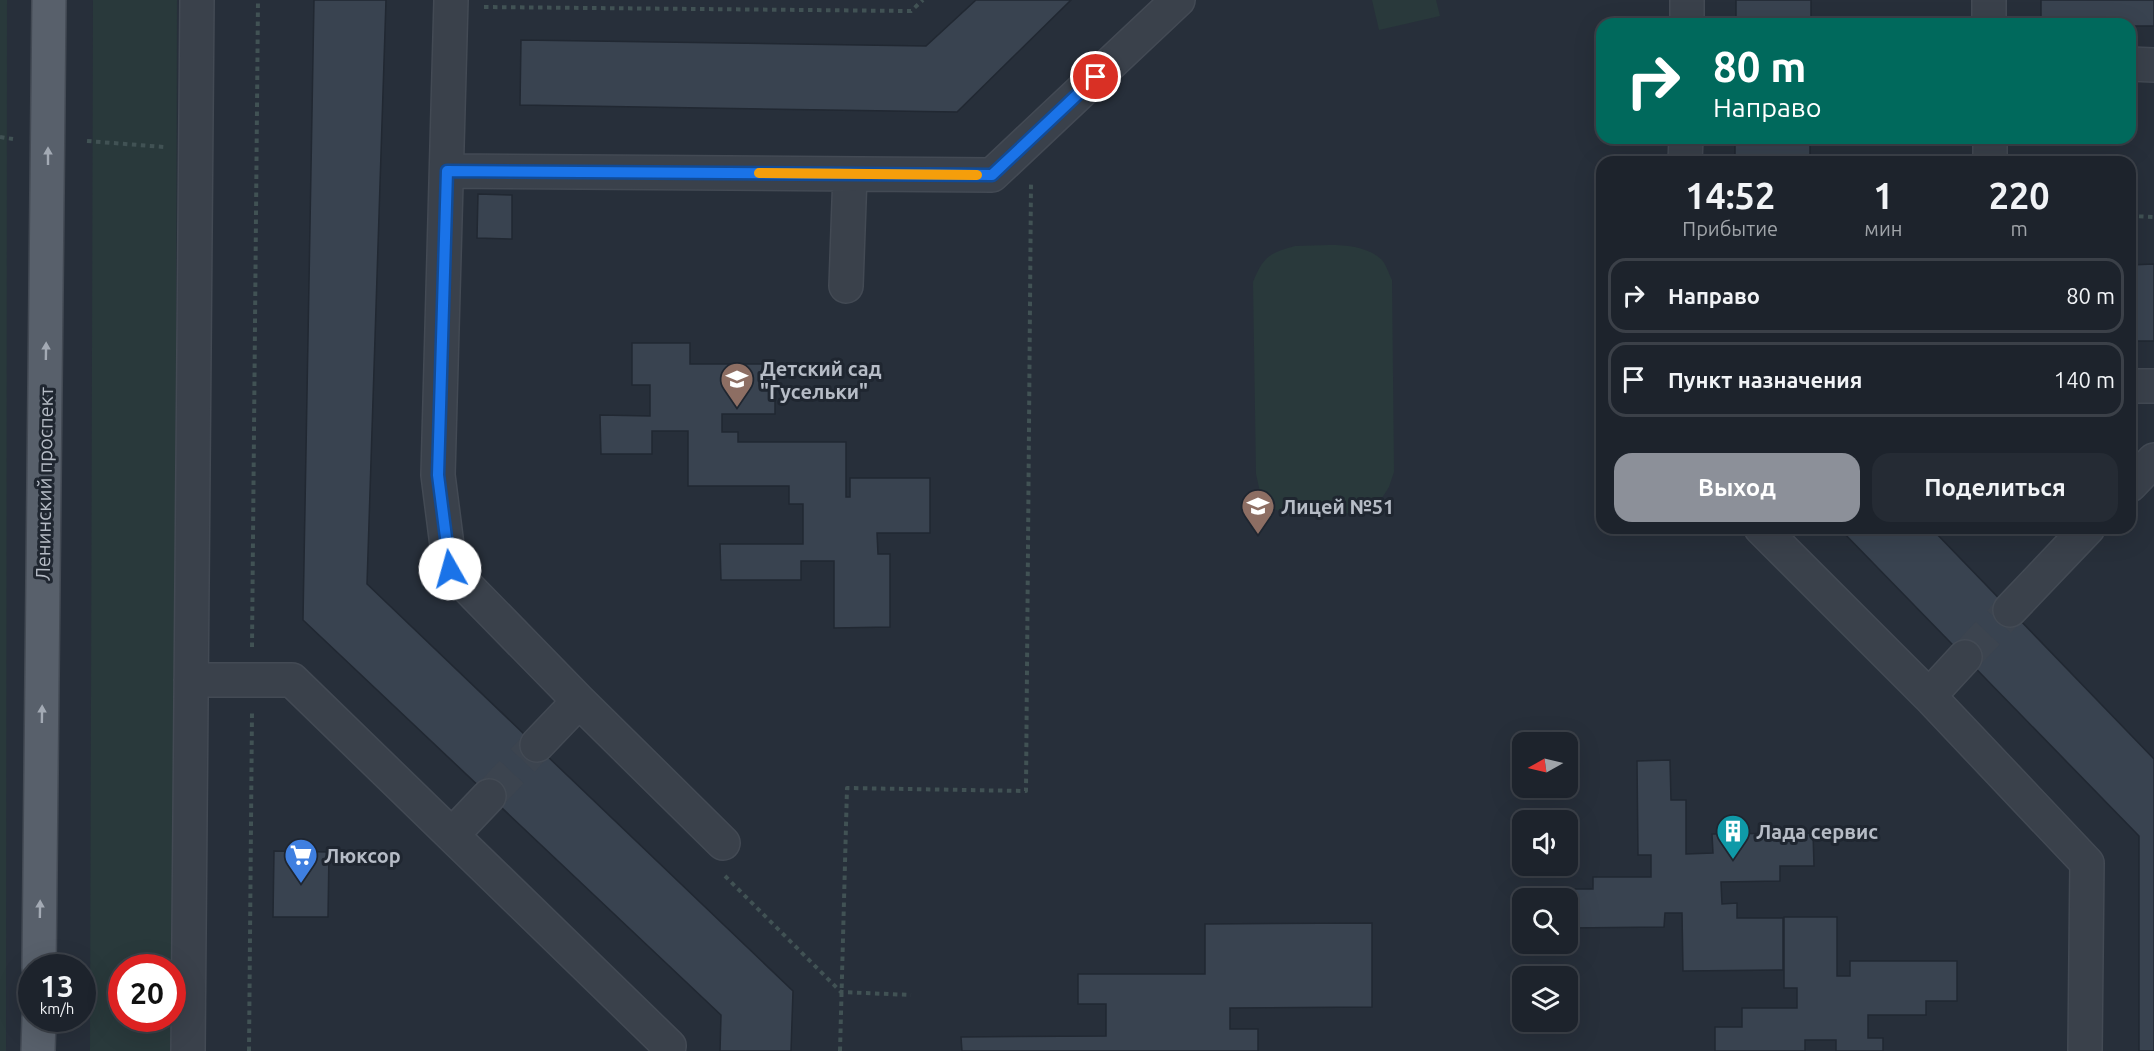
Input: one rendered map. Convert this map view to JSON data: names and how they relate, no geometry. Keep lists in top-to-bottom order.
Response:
{
  "streets": {
    "main road": ["Ленинский проспект"]
  },
  "one_way": ["Ленинский проспект"],
  "places": {
    "school or university": ["Детский сад \"Гусельки\"", "Лицей №51"],
    "building": ["Лада сервис"],
    "supermarket": ["Люксор"]
  },
  "north": "left",
  "page": {
    "turn": ["80 m", "Направо"],
    "eta": [
      "14:52",
      "Прибытие",
      "1",
      "мин",
      "220",
      "m"
    ],
    "list": [
      {
        "name": "Направо",
        "value": "80 m"
      },
      {
        "name": "Пункт назначения",
        "value": "140 m"
      }
    ],
    "buttons": ["Выход", "Поделиться"],
    "speed": "13 km/h",
    "limit": "20"
  }
}
